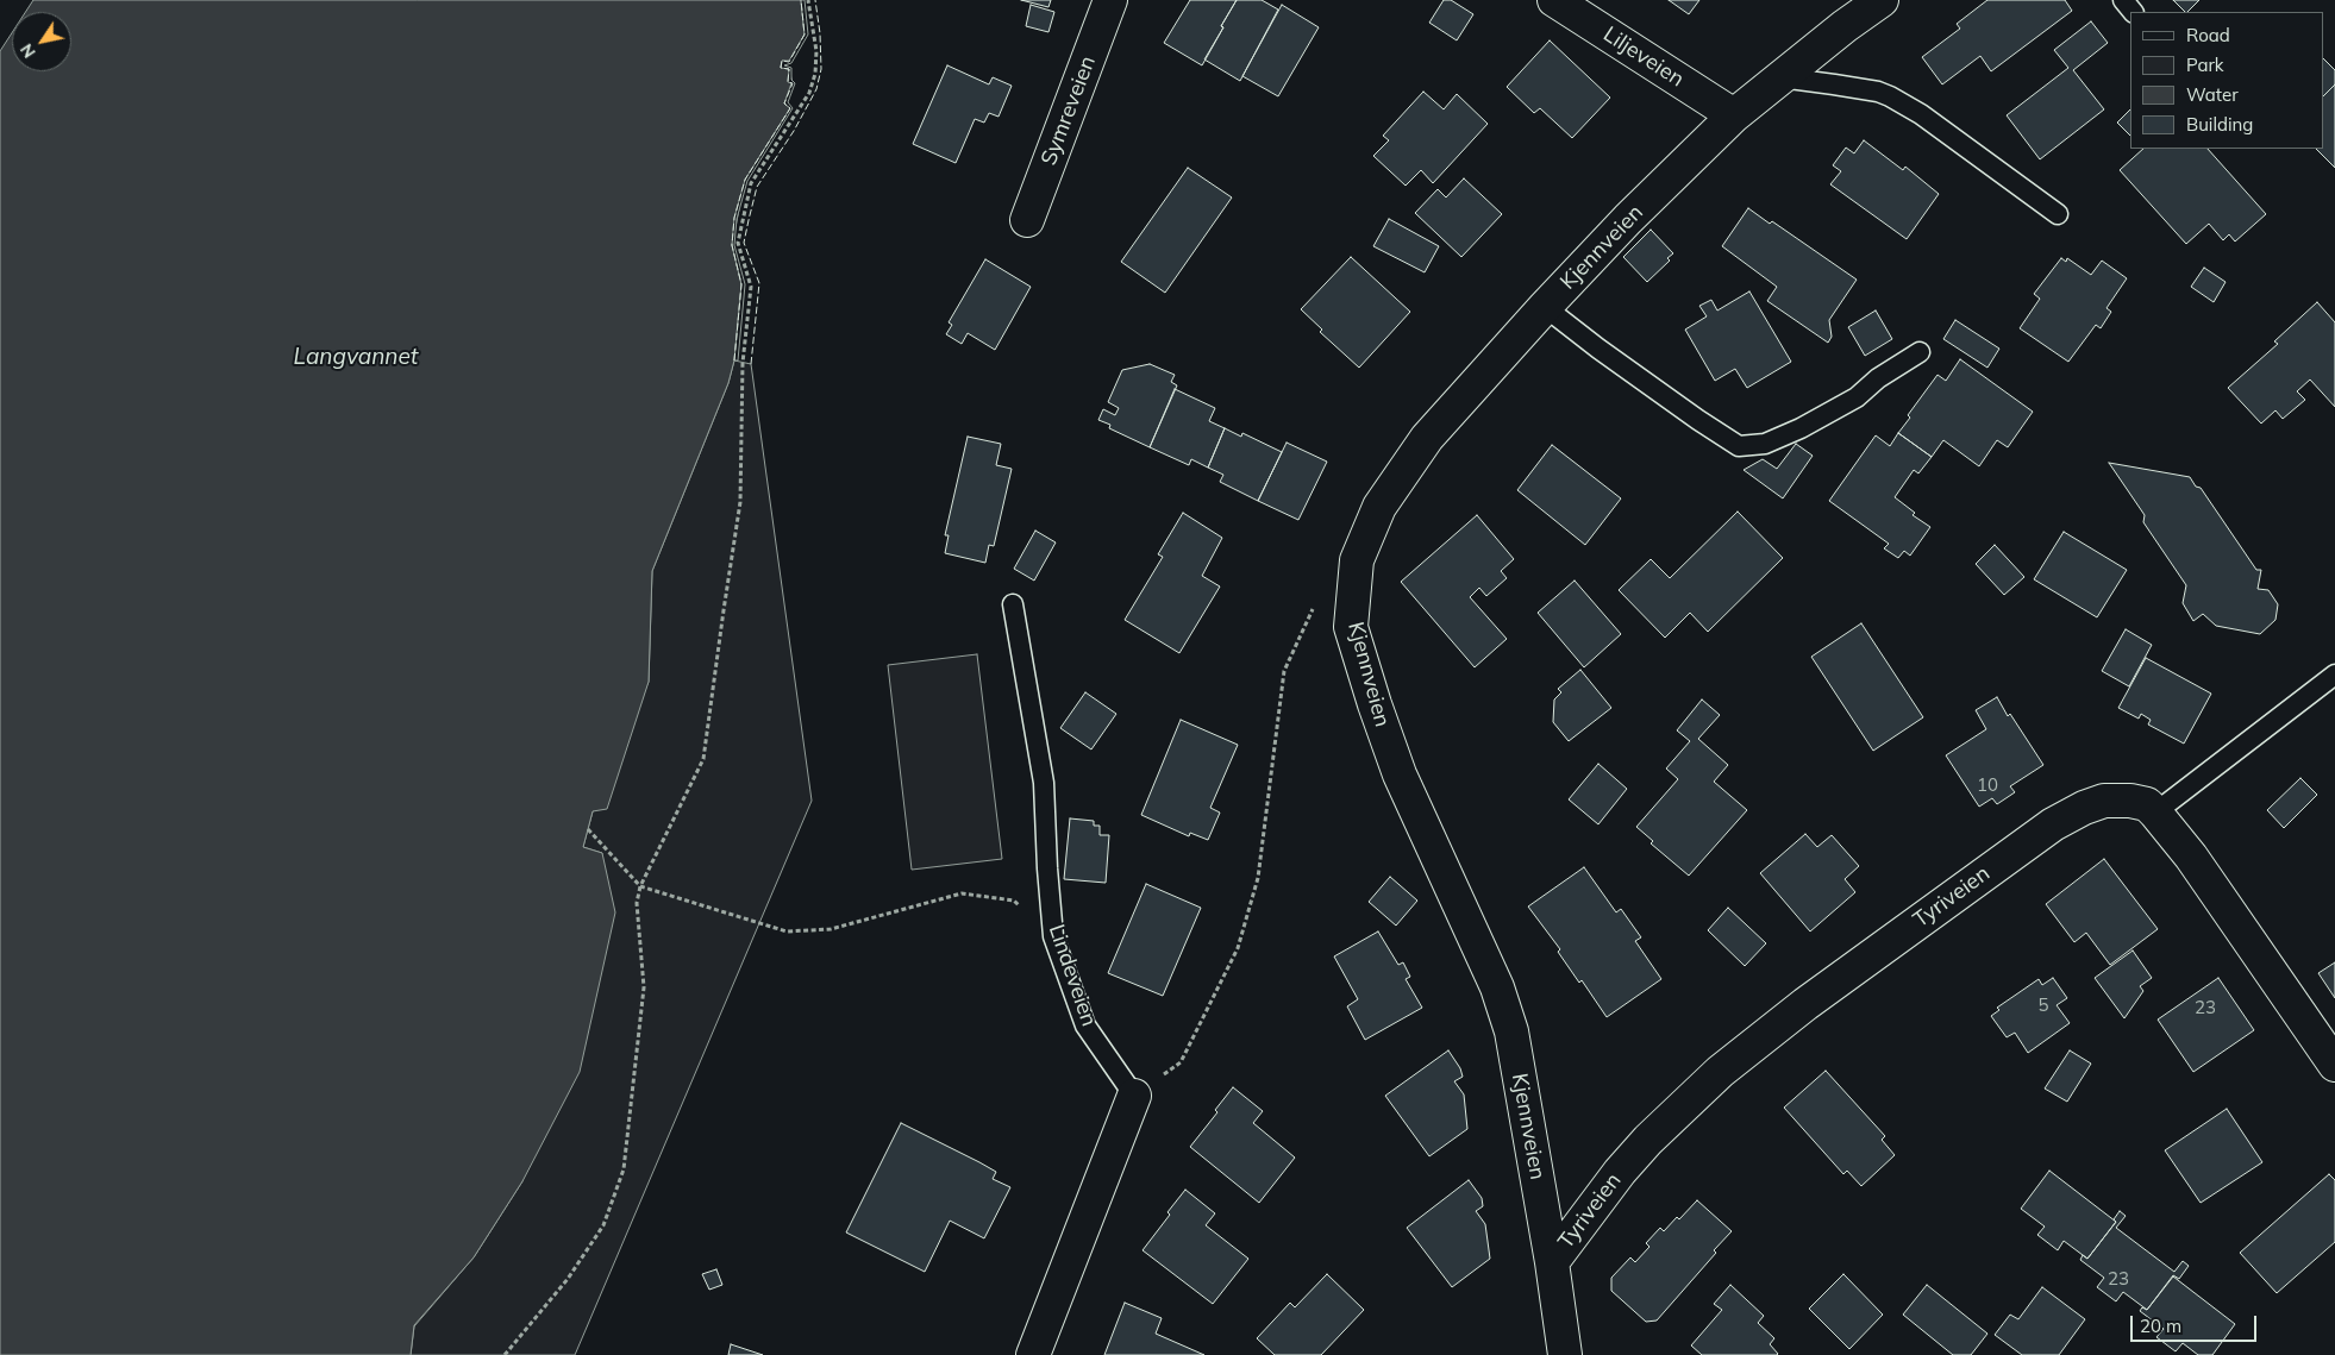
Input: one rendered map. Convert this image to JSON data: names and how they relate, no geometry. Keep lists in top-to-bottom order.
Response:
{
  "streets": {
    "street": [
      "Liljeveien",
      "Symreveien",
      "Kjennveien",
      "Tyriveien"
    ],
    "lane": ["Lindeveien"]
  },
  "crossings": [
    ["Liljeveien", "Kjennveien"],
    ["Kjennveien", "Tyriveien"]
  ],
  "water": ["Langvannet"],
  "house_numbers": [
    "10",
    "5",
    "23",
    "23"
  ],
  "legend": [
    "Road",
    "Park",
    "Water",
    "Building"
  ],
  "scale_bar": "20 m",
  "north": "bottom left"
}
